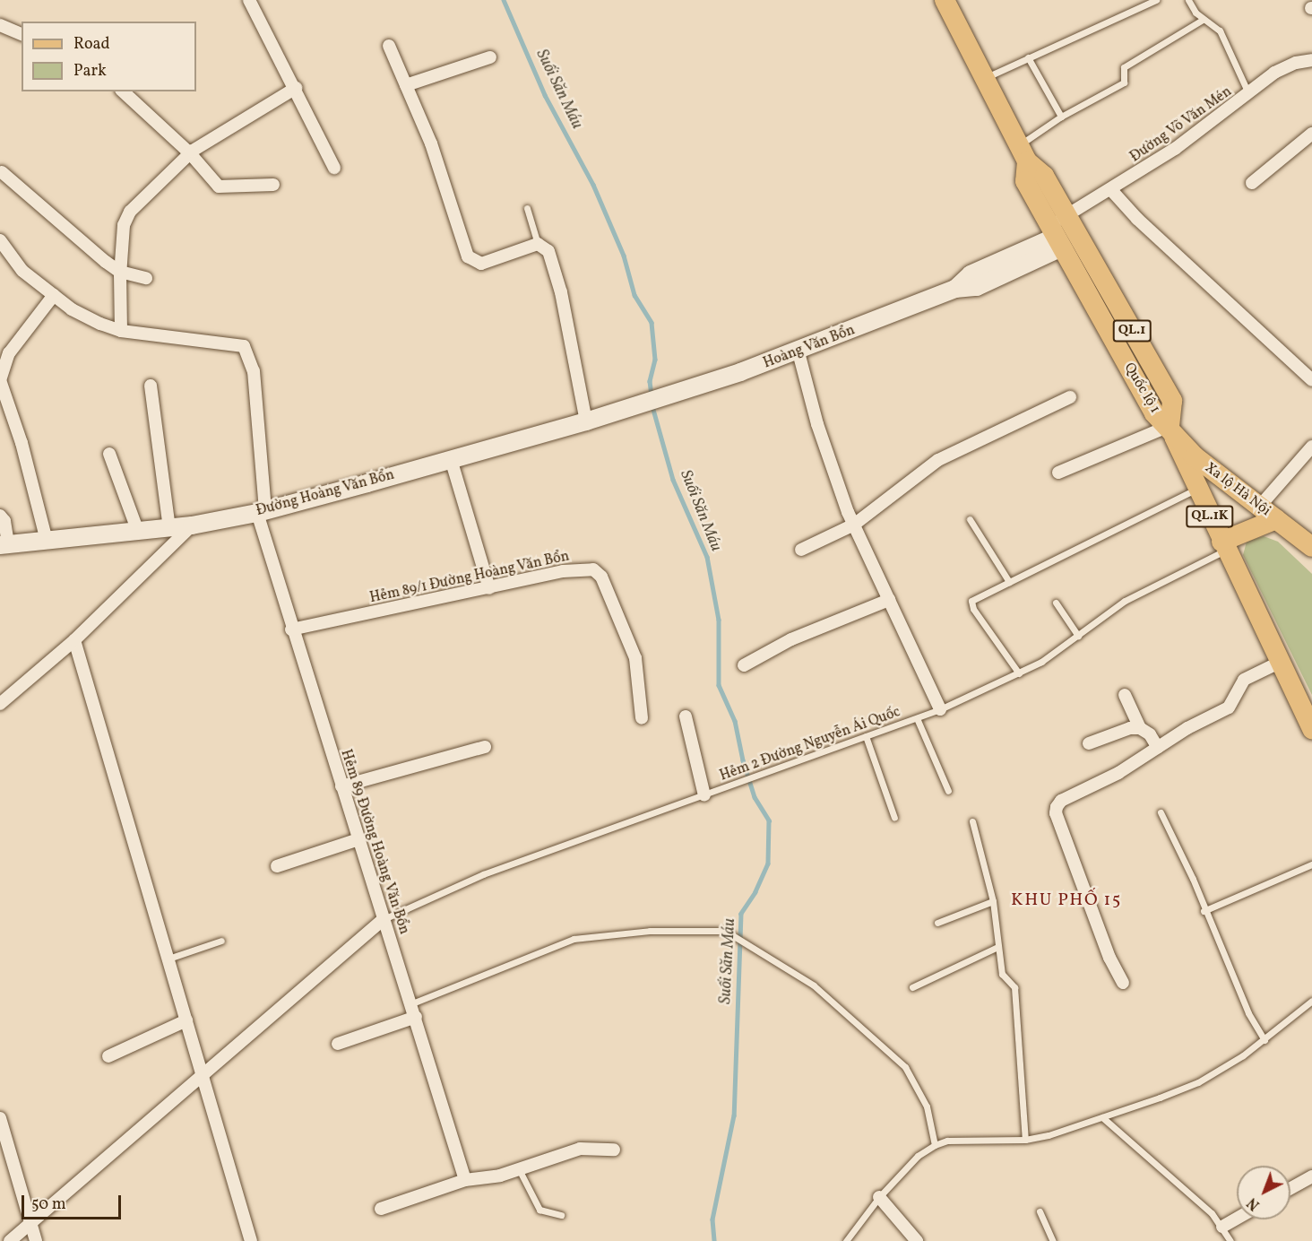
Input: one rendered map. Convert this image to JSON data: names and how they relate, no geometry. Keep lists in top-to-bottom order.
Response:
{
  "streets": {
    "main road": [
      "QL.1",
      "Hoàng Văn Bổn",
      "Quốc lộ 1",
      "Xa lộ Hà Nội",
      "Đường Hoàng Văn Bổn",
      "QL.1K"
    ],
    "street": ["Đường Võ Văn Mén", "Hẻm 89/1 Đường Hoàng Văn Bổn", "Hẻm 89 Đường Hoàng Văn Bổn"],
    "lane": ["Hẻm 2 Đường Nguyễn Ái Quốc"]
  },
  "crossings": [
    ["Đường Võ Văn Mén", "Hoàng Văn Bổn"],
    ["Đường Võ Văn Mén", "Quốc lộ 1"],
    ["Hoàng Văn Bổn", "Quốc lộ 1"],
    ["Hoàng Văn Bổn", "Đường Hoàng Văn Bổn"],
    ["Quốc lộ 1", "Xa lộ Hà Nội"],
    ["Quốc lộ 1", "QL.1K"],
    ["Xa lộ Hà Nội", "QL.1K"],
    ["Đường Hoàng Văn Bổn", "Hẻm 89 Đường Hoàng Văn Bổn"],
    ["QL.1K", "Hẻm 2 Đường Nguyễn Ái Quốc"],
    ["Hẻm 89/1 Đường Hoàng Văn Bổn", "Hẻm 89 Đường Hoàng Văn Bổn"],
    ["Hẻm 2 Đường Nguyễn Ái Quốc", "Hẻm 89 Đường Hoàng Văn Bổn"]
  ],
  "districts": ["KHU PHỐ 15"],
  "water": ["Suối Săn Máu"],
  "legend": ["Road", "Park"],
  "scale_bar": "50 m",
  "north": "bottom left"
}
